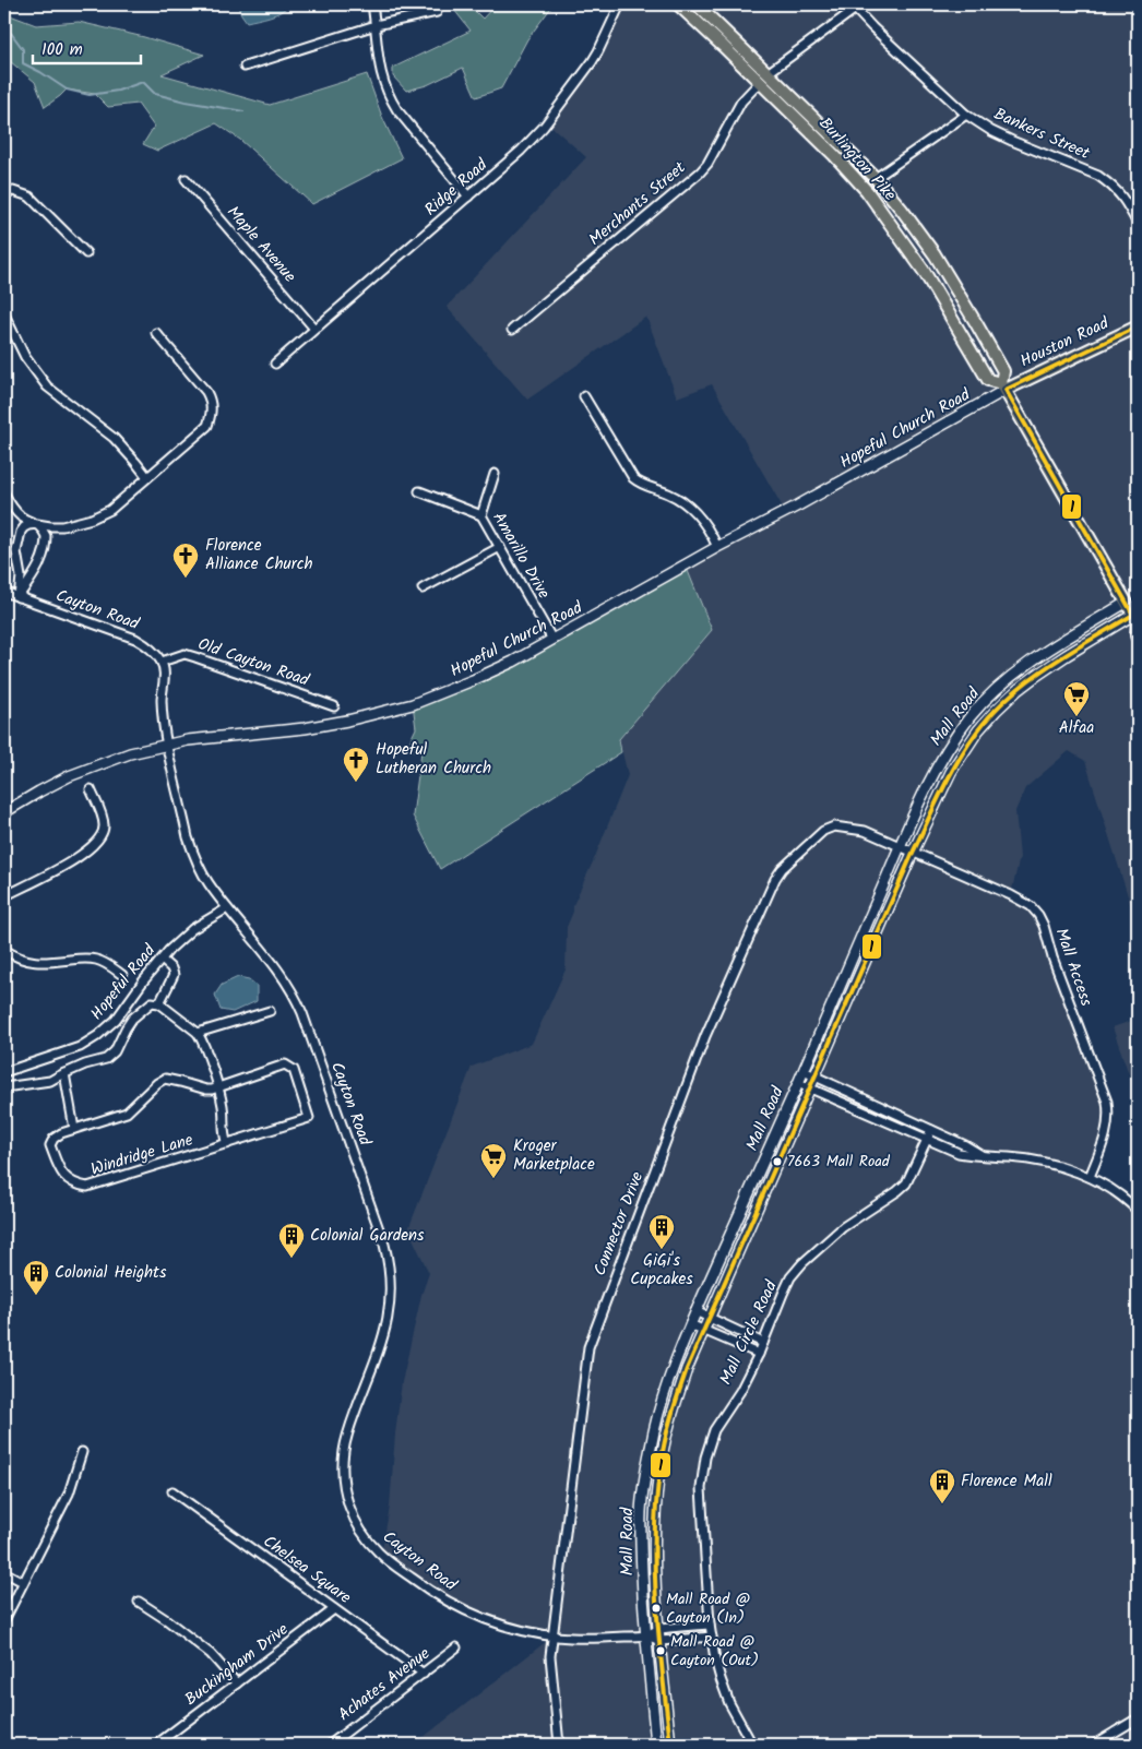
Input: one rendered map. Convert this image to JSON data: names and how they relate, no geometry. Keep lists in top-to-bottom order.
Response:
{
  "streets": {
    "main road": [
      "Burlington Pike",
      "Houston Road",
      "Hopeful Church Road",
      "Mall Road"
    ],
    "street": [
      "Bankers Street",
      "Ridge Road",
      "Merchants Street",
      "Maple Avenue",
      "Amarillo Drive",
      "Cayton Road",
      "Old Cayton Road",
      "Mall Access",
      "Hopeful Road",
      "Windridge Lane",
      "Connector Drive",
      "Mall Circle Road",
      "Chelsea Square",
      "Buckingham Drive",
      "Achates Avenue"
    ]
  },
  "crossings": [
    ["Bankers Street", "Merchants Street"],
    ["Burlington Pike", "Merchants Street"],
    ["Burlington Pike", "Houston Road"],
    ["Burlington Pike", "Hopeful Church Road"],
    ["Burlington Pike", "Mall Road"],
    ["Ridge Road", "Maple Avenue"],
    ["Houston Road", "Hopeful Church Road"],
    ["Hopeful Church Road", "Amarillo Drive"],
    ["Hopeful Church Road", "Cayton Road"],
    ["Cayton Road", "Old Cayton Road"],
    ["Cayton Road", "Mall Road"],
    ["Cayton Road", "Hopeful Road"],
    ["Cayton Road", "Connector Drive"],
    ["Mall Road", "Mall Access"],
    ["Mall Road", "Connector Drive"],
    ["Mall Access", "Connector Drive"],
    ["Chelsea Square", "Buckingham Drive"],
    ["Chelsea Square", "Achates Avenue"]
  ],
  "places": {
    "church": ["Florence Alliance Church", "Hopeful Lutheran Church"],
    "supermarket": ["Alfaa", "Kroger Marketplace"],
    "other": ["7663 Mall Road", "Mall Road @ Cayton (In)", "Mall Road @ Cayton (Out)"],
    "building": [
      "GiGi's Cupcakes",
      "Colonial Gardens",
      "Colonial Heights",
      "Florence Mall"
    ]
  },
  "lines": ["transit line 1"],
  "scale_bar": "100 m"
}
